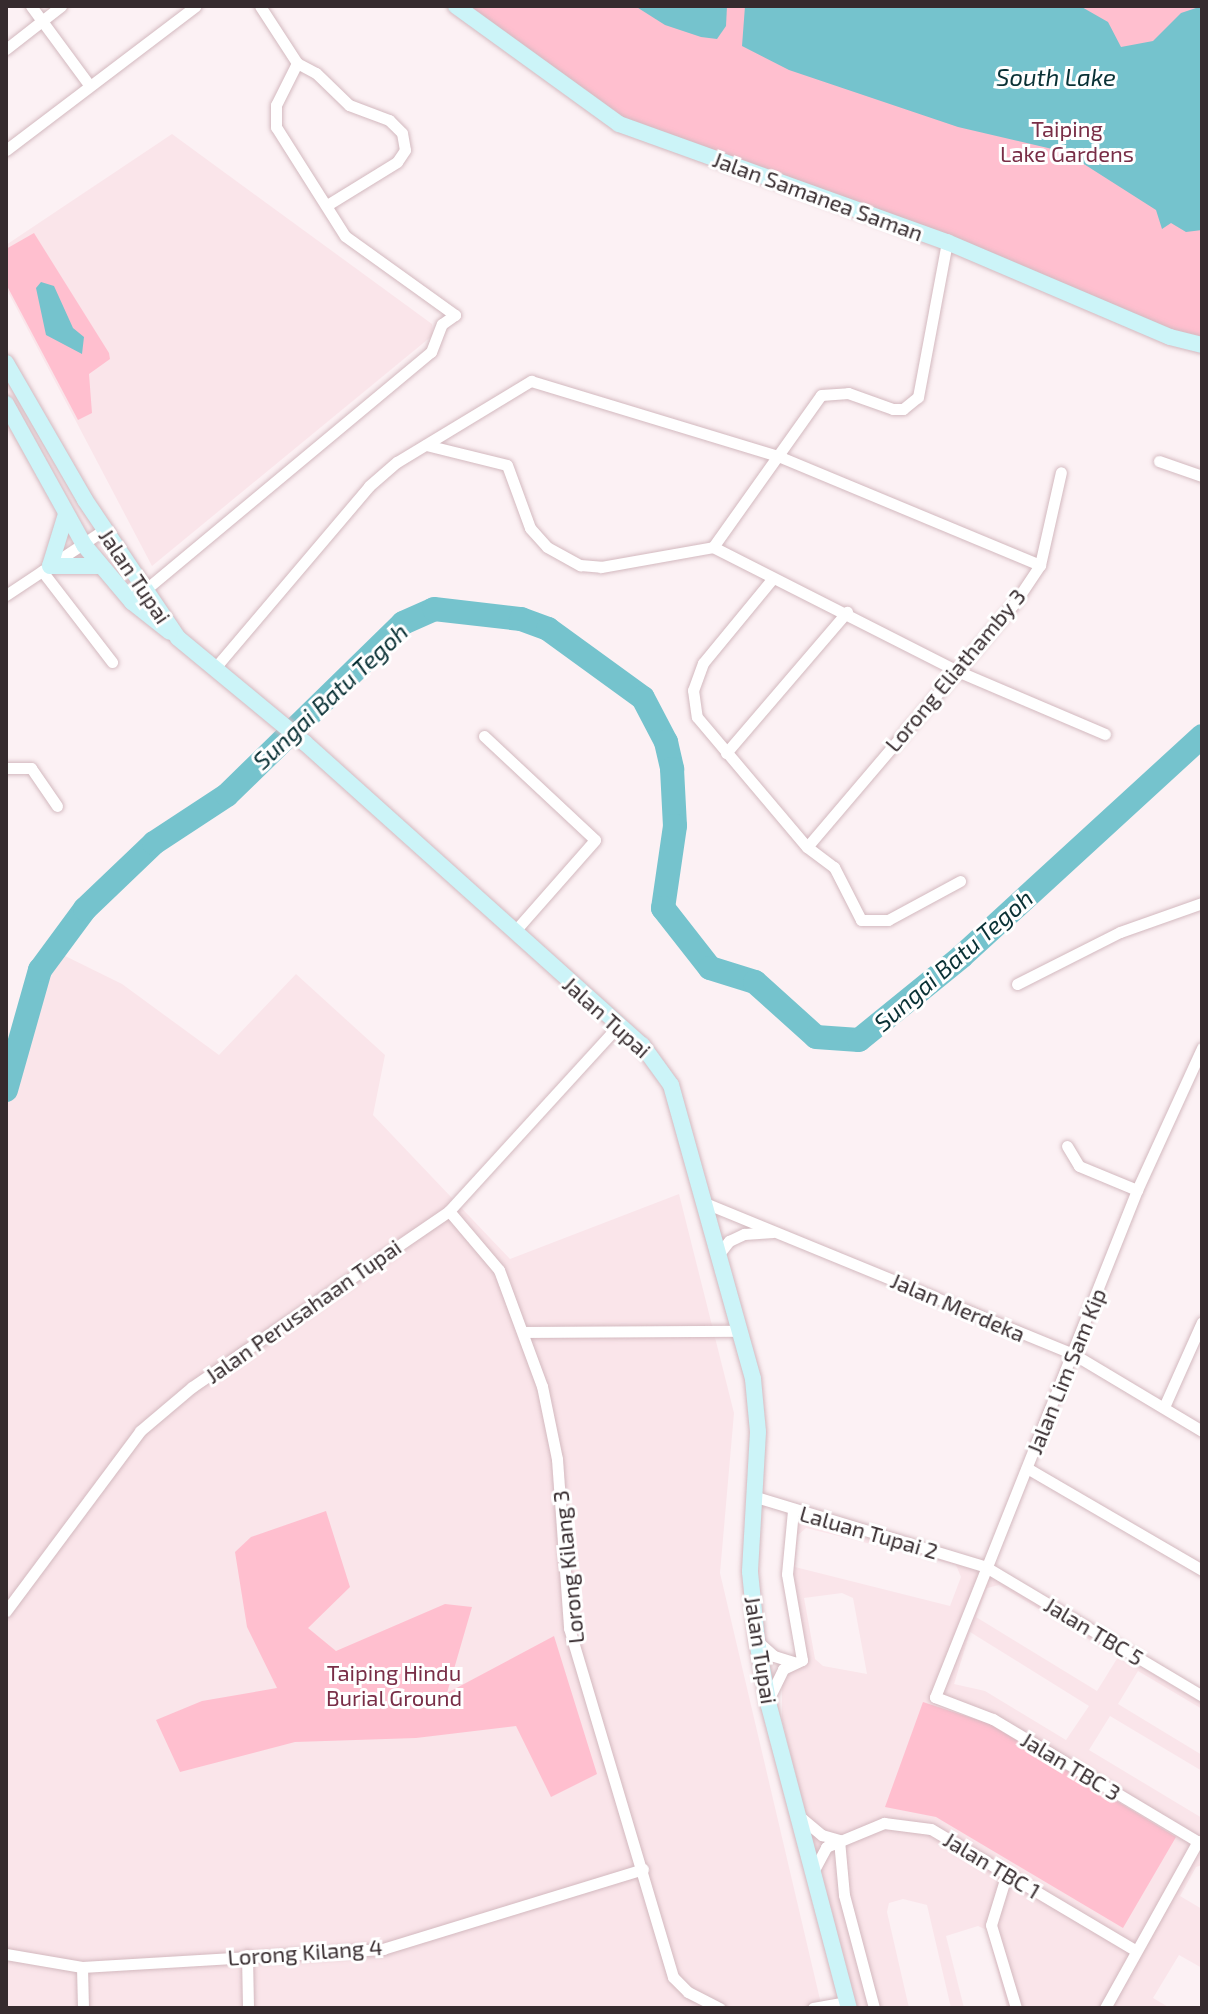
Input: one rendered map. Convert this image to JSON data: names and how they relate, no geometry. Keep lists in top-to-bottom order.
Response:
{
  "streets": {
    "main road": ["Jalan Samanea Saman", "Jalan Tupai"],
    "street": [
      "Lorong Eliathamby 3",
      "Jalan Merdeka",
      "Jalan Perusahaan Tupai",
      "Jalan Lim Sam Kip",
      "Laluan Tupai 2",
      "Lorong Kilang 3",
      "Jalan TBC 5",
      "Jalan TBC 3",
      "Jalan TBC 1",
      "Lorong Kilang 4"
    ]
  },
  "crossings": [
    ["Jalan Tupai", "Jalan Merdeka"],
    ["Jalan Tupai", "Jalan Perusahaan Tupai"],
    ["Jalan Tupai", "Laluan Tupai 2"],
    ["Jalan Merdeka", "Jalan Lim Sam Kip"],
    ["Jalan Perusahaan Tupai", "Lorong Kilang 3"],
    ["Jalan Lim Sam Kip", "Laluan Tupai 2"],
    ["Jalan Lim Sam Kip", "Jalan TBC 5"],
    ["Jalan Lim Sam Kip", "Jalan TBC 3"],
    ["Laluan Tupai 2", "Jalan TBC 5"],
    ["Lorong Kilang 3", "Lorong Kilang 4"]
  ],
  "water": ["South Lake", "Sungai Batu Tegoh"],
  "parks": ["Taiping Lake Gardens", "Taiping Hindu Burial Ground"]
}
